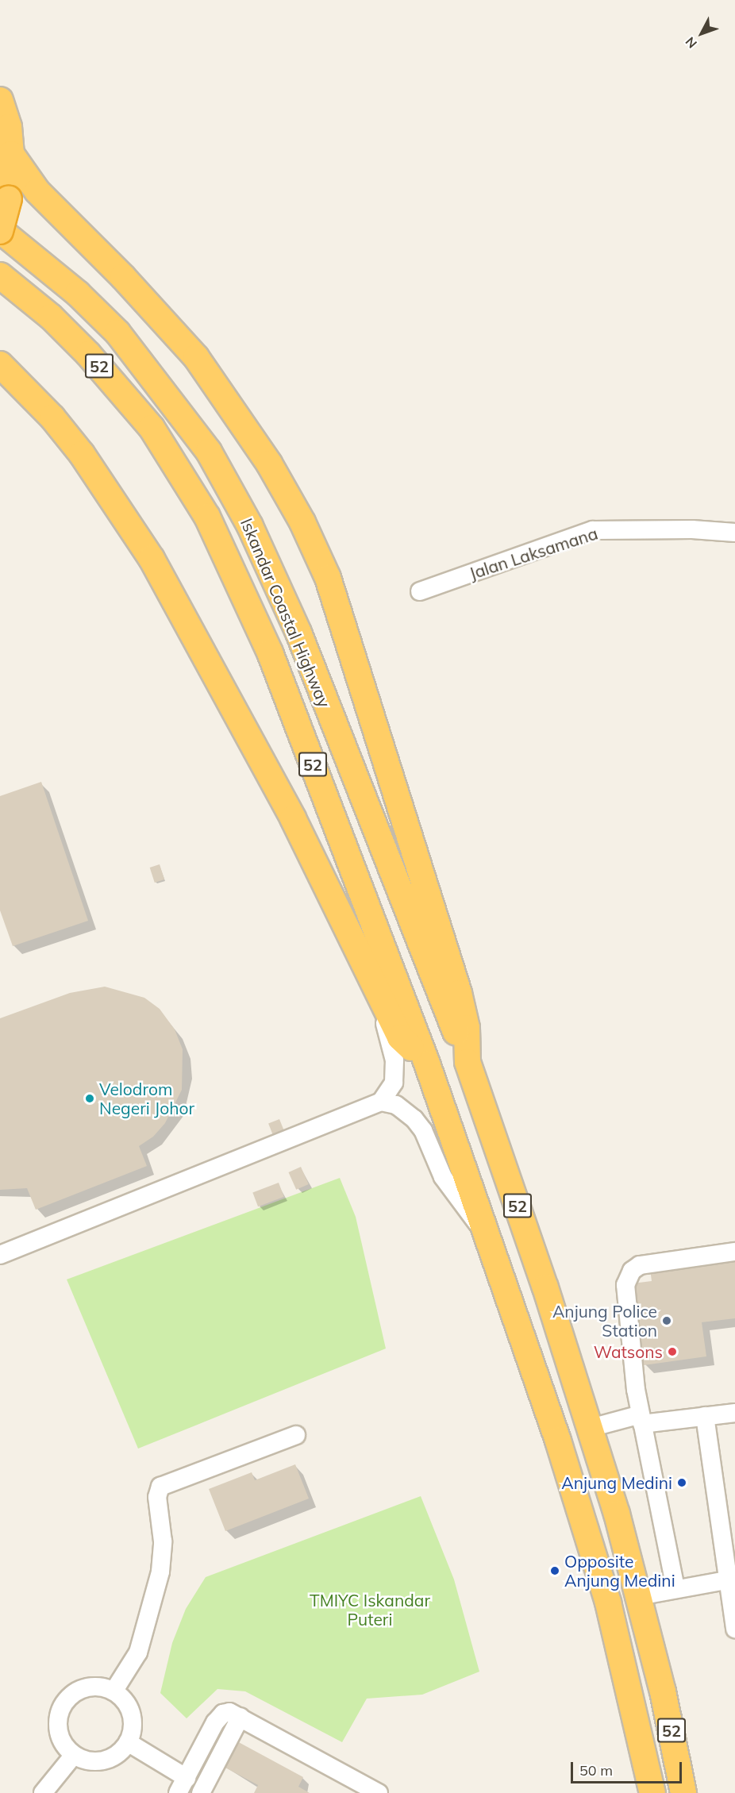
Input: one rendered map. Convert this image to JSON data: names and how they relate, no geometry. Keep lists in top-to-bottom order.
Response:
{
  "streets": {
    "highway": ["52", "Iskandar Coastal Highway"],
    "street": ["Jalan Laksamana"]
  },
  "crossings": [
    ["52", "Iskandar Coastal Highway"]
  ],
  "parks": ["TMIYC Iskandar Puteri"],
  "places": [
    "Velodrom Negeri Johor",
    "Anjung Police Station",
    "Watsons",
    "Anjung Medini",
    "Opposite Anjung Medini"
  ],
  "scale_bar": "50 m",
  "north": "bottom left"
}
